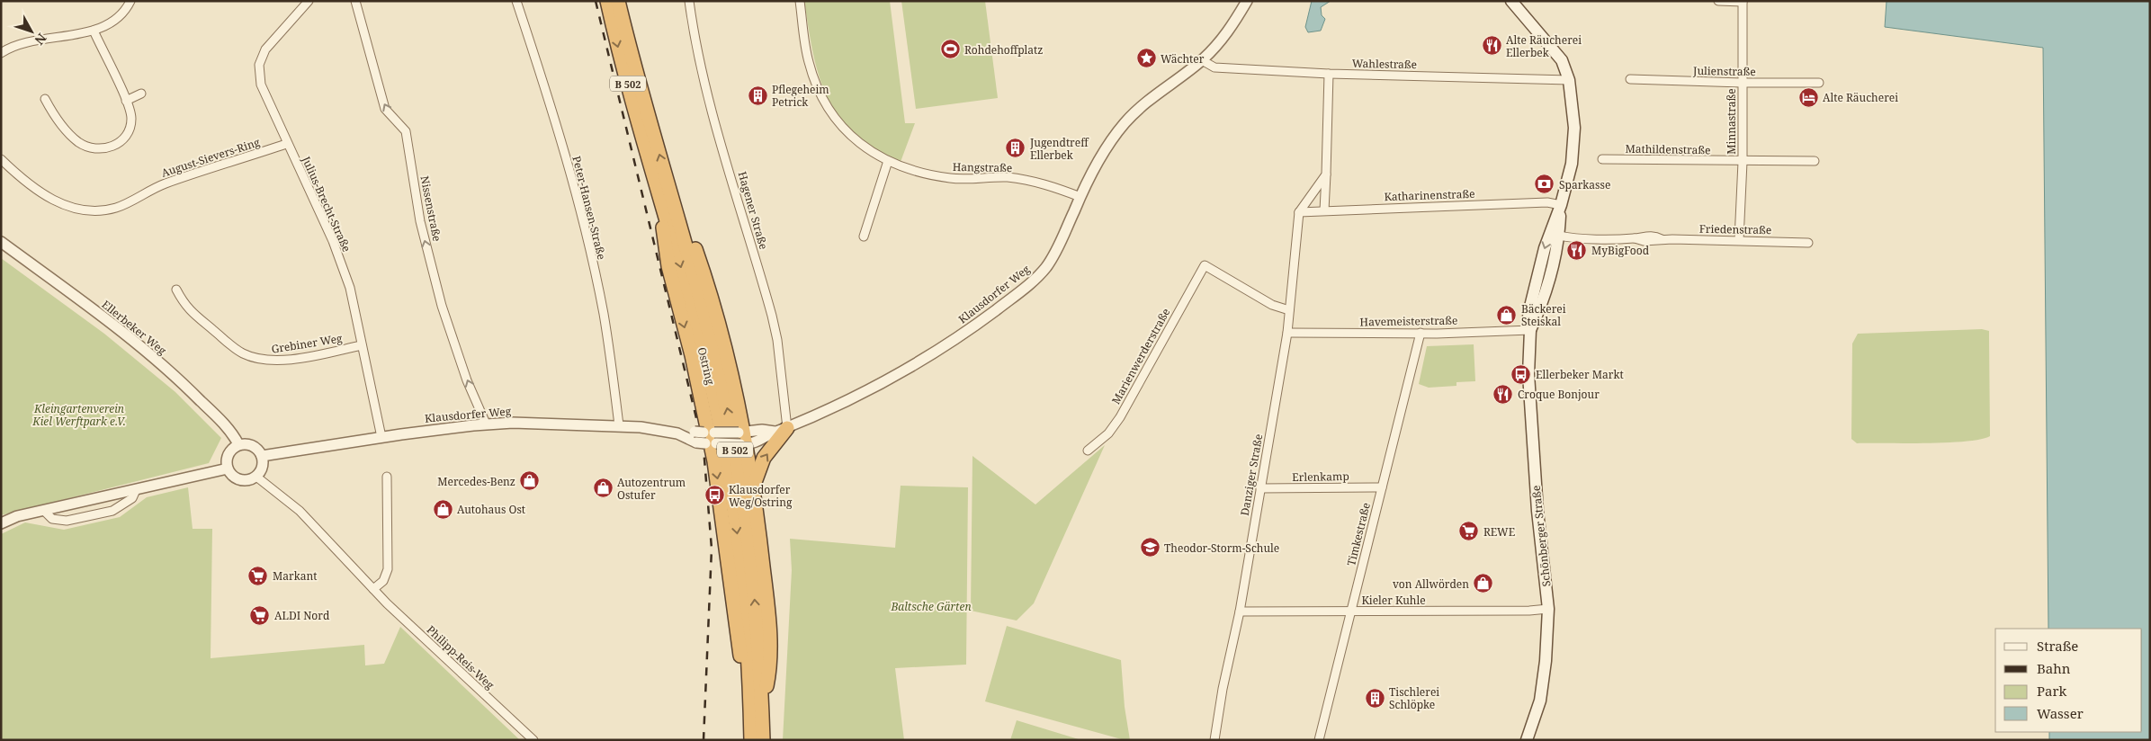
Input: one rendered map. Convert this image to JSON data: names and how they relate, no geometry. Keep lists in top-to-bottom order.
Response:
{
  "streets": {
    "highway": ["B 502", "Ostring"],
    "main road": ["Schönberger Straße"],
    "street": [
      "Wahlestraße",
      "Julienstraße",
      "Minnastraße",
      "Mathildenstraße",
      "August-Sievers-Ring",
      "Hangstraße",
      "Katharinenstraße",
      "Julius-Brecht-Straße",
      "Peter-Hansen-Straße",
      "Nissenstraße",
      "Hagener Straße",
      "Friedenstraße",
      "Klausdorfer Weg",
      "Havemeisterstraße",
      "Ellerbeker Weg",
      "Grebiner Weg",
      "Marienwerderstraße",
      "Danziger Straße",
      "Erlenkamp",
      "Timkestraße",
      "Kieler Kuhle",
      "Philipp-Reis-Weg"
    ]
  },
  "crossings": [
    ["Wahlestraße", "Klausdorfer Weg"],
    ["Wahlestraße", "Schönberger Straße"],
    ["Julienstraße", "Minnastraße"],
    ["Minnastraße", "Mathildenstraße"],
    ["Minnastraße", "Friedenstraße"],
    ["August-Sievers-Ring", "Julius-Brecht-Straße"],
    ["Hangstraße", "Klausdorfer Weg"],
    ["Katharinenstraße", "Danziger Straße"],
    ["Katharinenstraße", "Schönberger Straße"],
    ["Julius-Brecht-Straße", "Klausdorfer Weg"],
    ["Julius-Brecht-Straße", "Grebiner Weg"],
    ["Peter-Hansen-Straße", "Klausdorfer Weg"],
    ["Nissenstraße", "Klausdorfer Weg"],
    ["Hagener Straße", "Klausdorfer Weg"],
    ["Friedenstraße", "Schönberger Straße"],
    ["Klausdorfer Weg", "Ellerbeker Weg"],
    ["Klausdorfer Weg", "Philipp-Reis-Weg"],
    ["Havemeisterstraße", "Danziger Straße"],
    ["Havemeisterstraße", "Timkestraße"],
    ["Havemeisterstraße", "Schönberger Straße"],
    ["Ellerbeker Weg", "Philipp-Reis-Weg"],
    ["Marienwerderstraße", "Danziger Straße"],
    ["Danziger Straße", "Erlenkamp"],
    ["Danziger Straße", "Kieler Kuhle"],
    ["Erlenkamp", "Timkestraße"],
    ["Timkestraße", "Kieler Kuhle"],
    ["Schönberger Straße", "Kieler Kuhle"]
  ],
  "one_way": ["Nissenstraße"],
  "parks": ["Kleingartenverein Kiel Werftpark e.V.", "Baltsche Gärten"],
  "places": {
    "restaurant": ["Alte Räucherei Ellerbek", "MyBigFood", "Croque Bonjour"],
    "sports": ["Rohdehoffplatz"],
    "place": ["Wächter"],
    "building": ["Pflegeheim Petrick", "Jugendtreff Ellerbek", "Tischlerei Schlöpke"],
    "hotel": ["Alte Räucherei"],
    "bank": ["Sparkasse"],
    "shop": [
      "Bäckerei Steiskal",
      "Mercedes-Benz",
      "Autozentrum Ostufer",
      "Autohaus Ost",
      "von Allwörden"
    ],
    "bus stop": ["Ellerbeker Markt", "Klausdorfer Weg/Ostring"],
    "supermarket": ["REWE", "Markant", "ALDI Nord"],
    "school or university": ["Theodor-Storm-Schule"]
  },
  "legend": [
    "Straße",
    "Bahn",
    "Park",
    "Wasser"
  ],
  "north": "bottom right"
}
